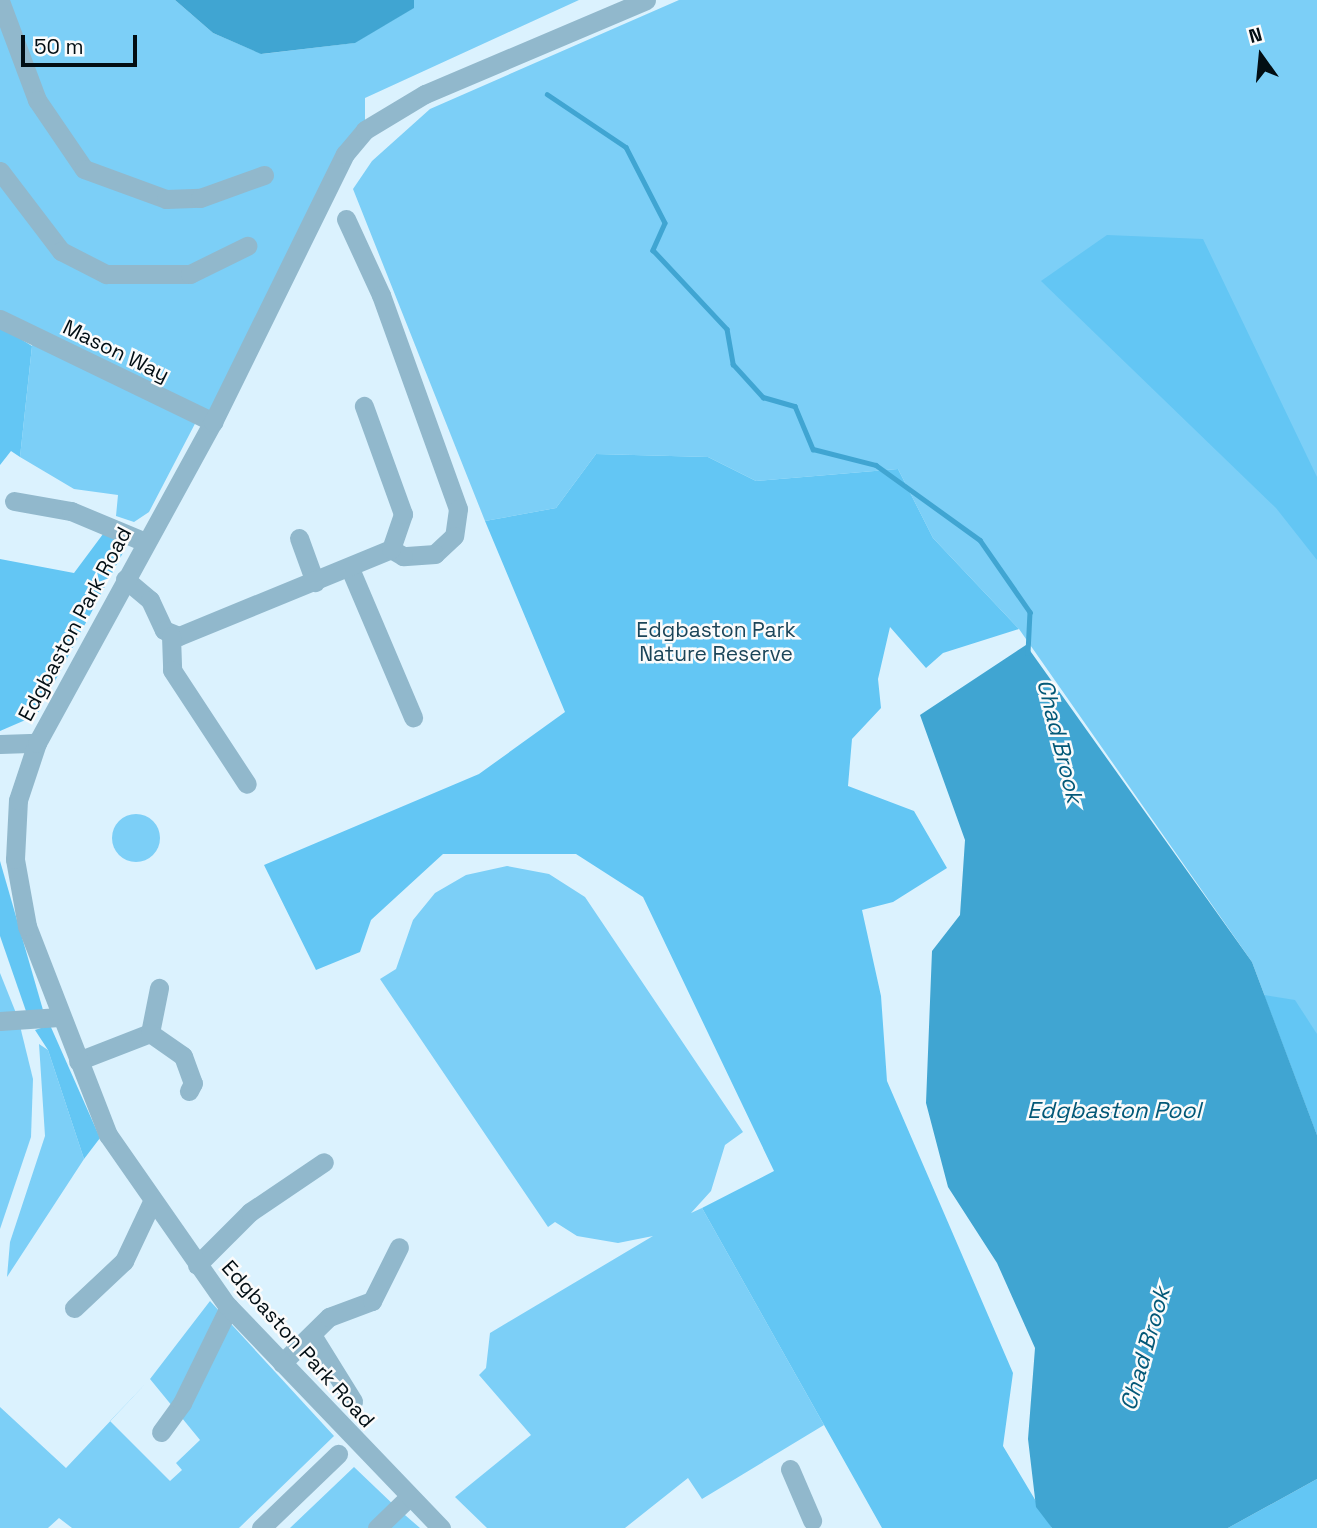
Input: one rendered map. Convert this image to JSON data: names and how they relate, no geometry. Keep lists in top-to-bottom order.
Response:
{
  "streets": {
    "street": ["Mason Way", "Edgbaston Park Road"]
  },
  "crossings": [
    ["Mason Way", "Edgbaston Park Road"]
  ],
  "water": ["Chad Brook", "Edgbaston Pool"],
  "parks": ["Edgbaston Park Nature Reserve"],
  "scale_bar": "50 m",
  "north": "top"
}
